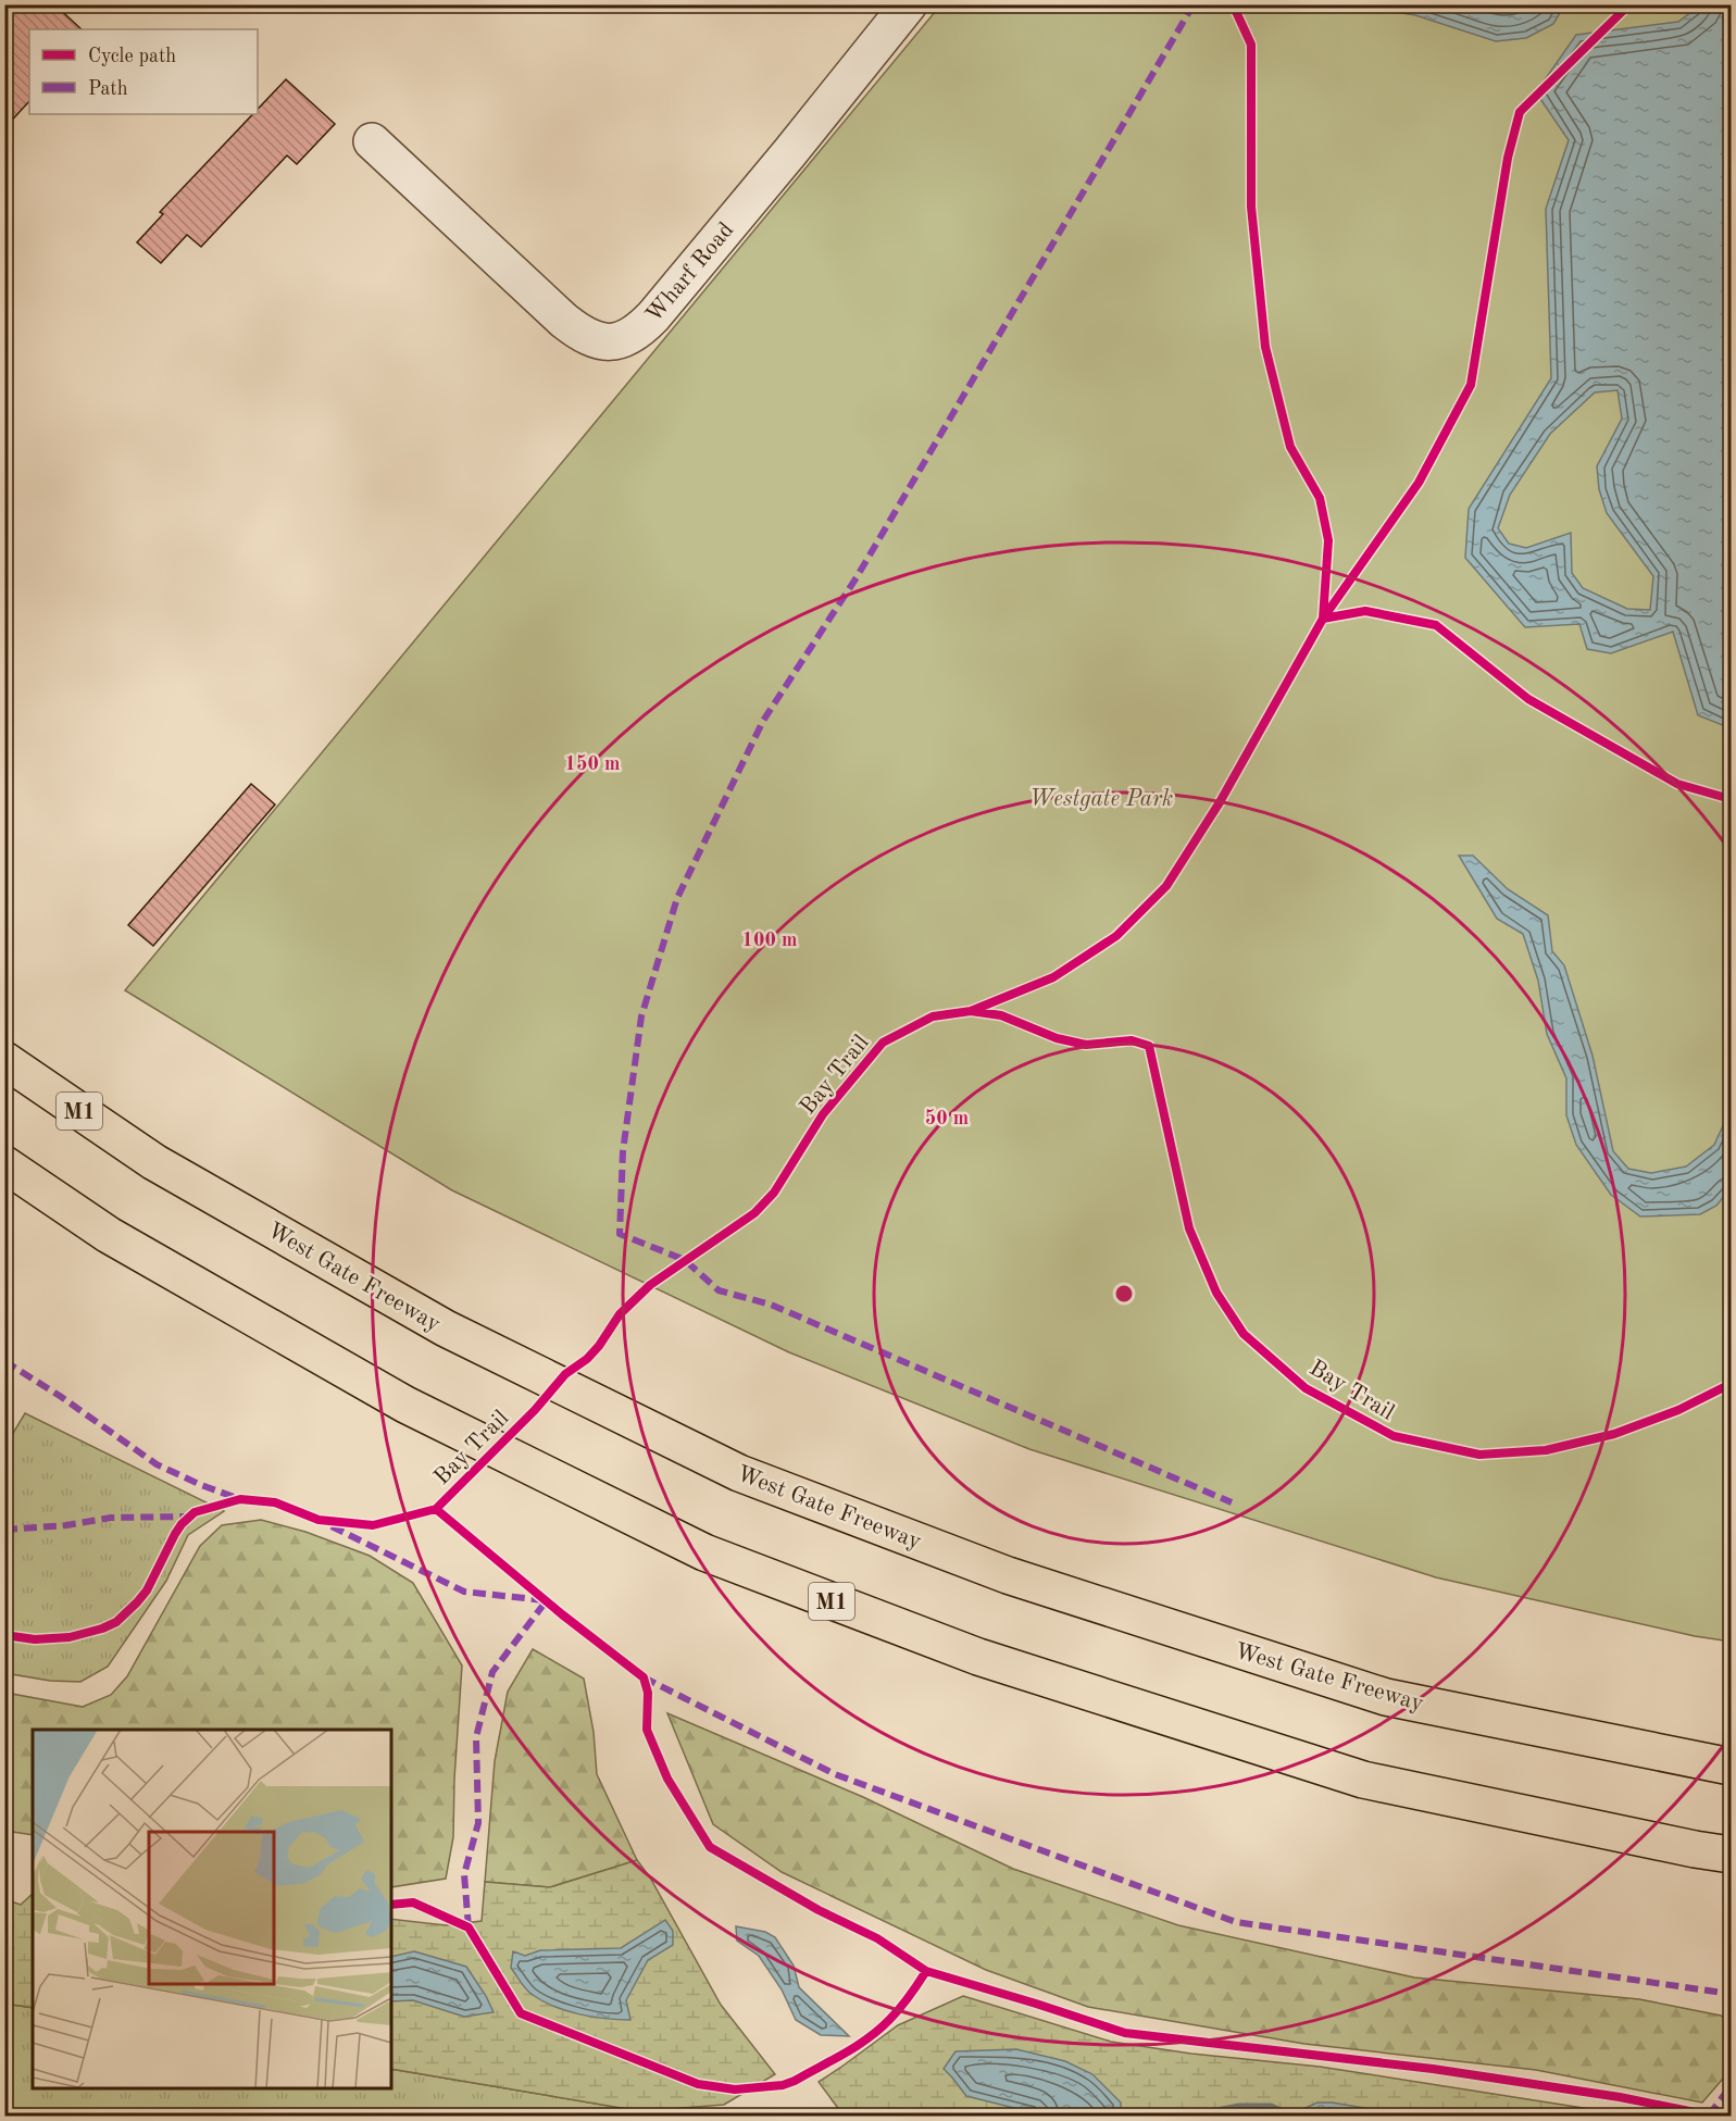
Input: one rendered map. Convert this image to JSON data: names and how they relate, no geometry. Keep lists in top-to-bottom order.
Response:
{
  "streets": {
    "highway": ["M1", "West Gate Freeway"],
    "street": ["Wharf Road"],
    "cycle path": ["Bay Trail"]
  },
  "parks": ["Westgate Park"],
  "legend": ["Cycle path", "Path"],
  "rings": ["150 m", "100 m", "50 m"]
}
